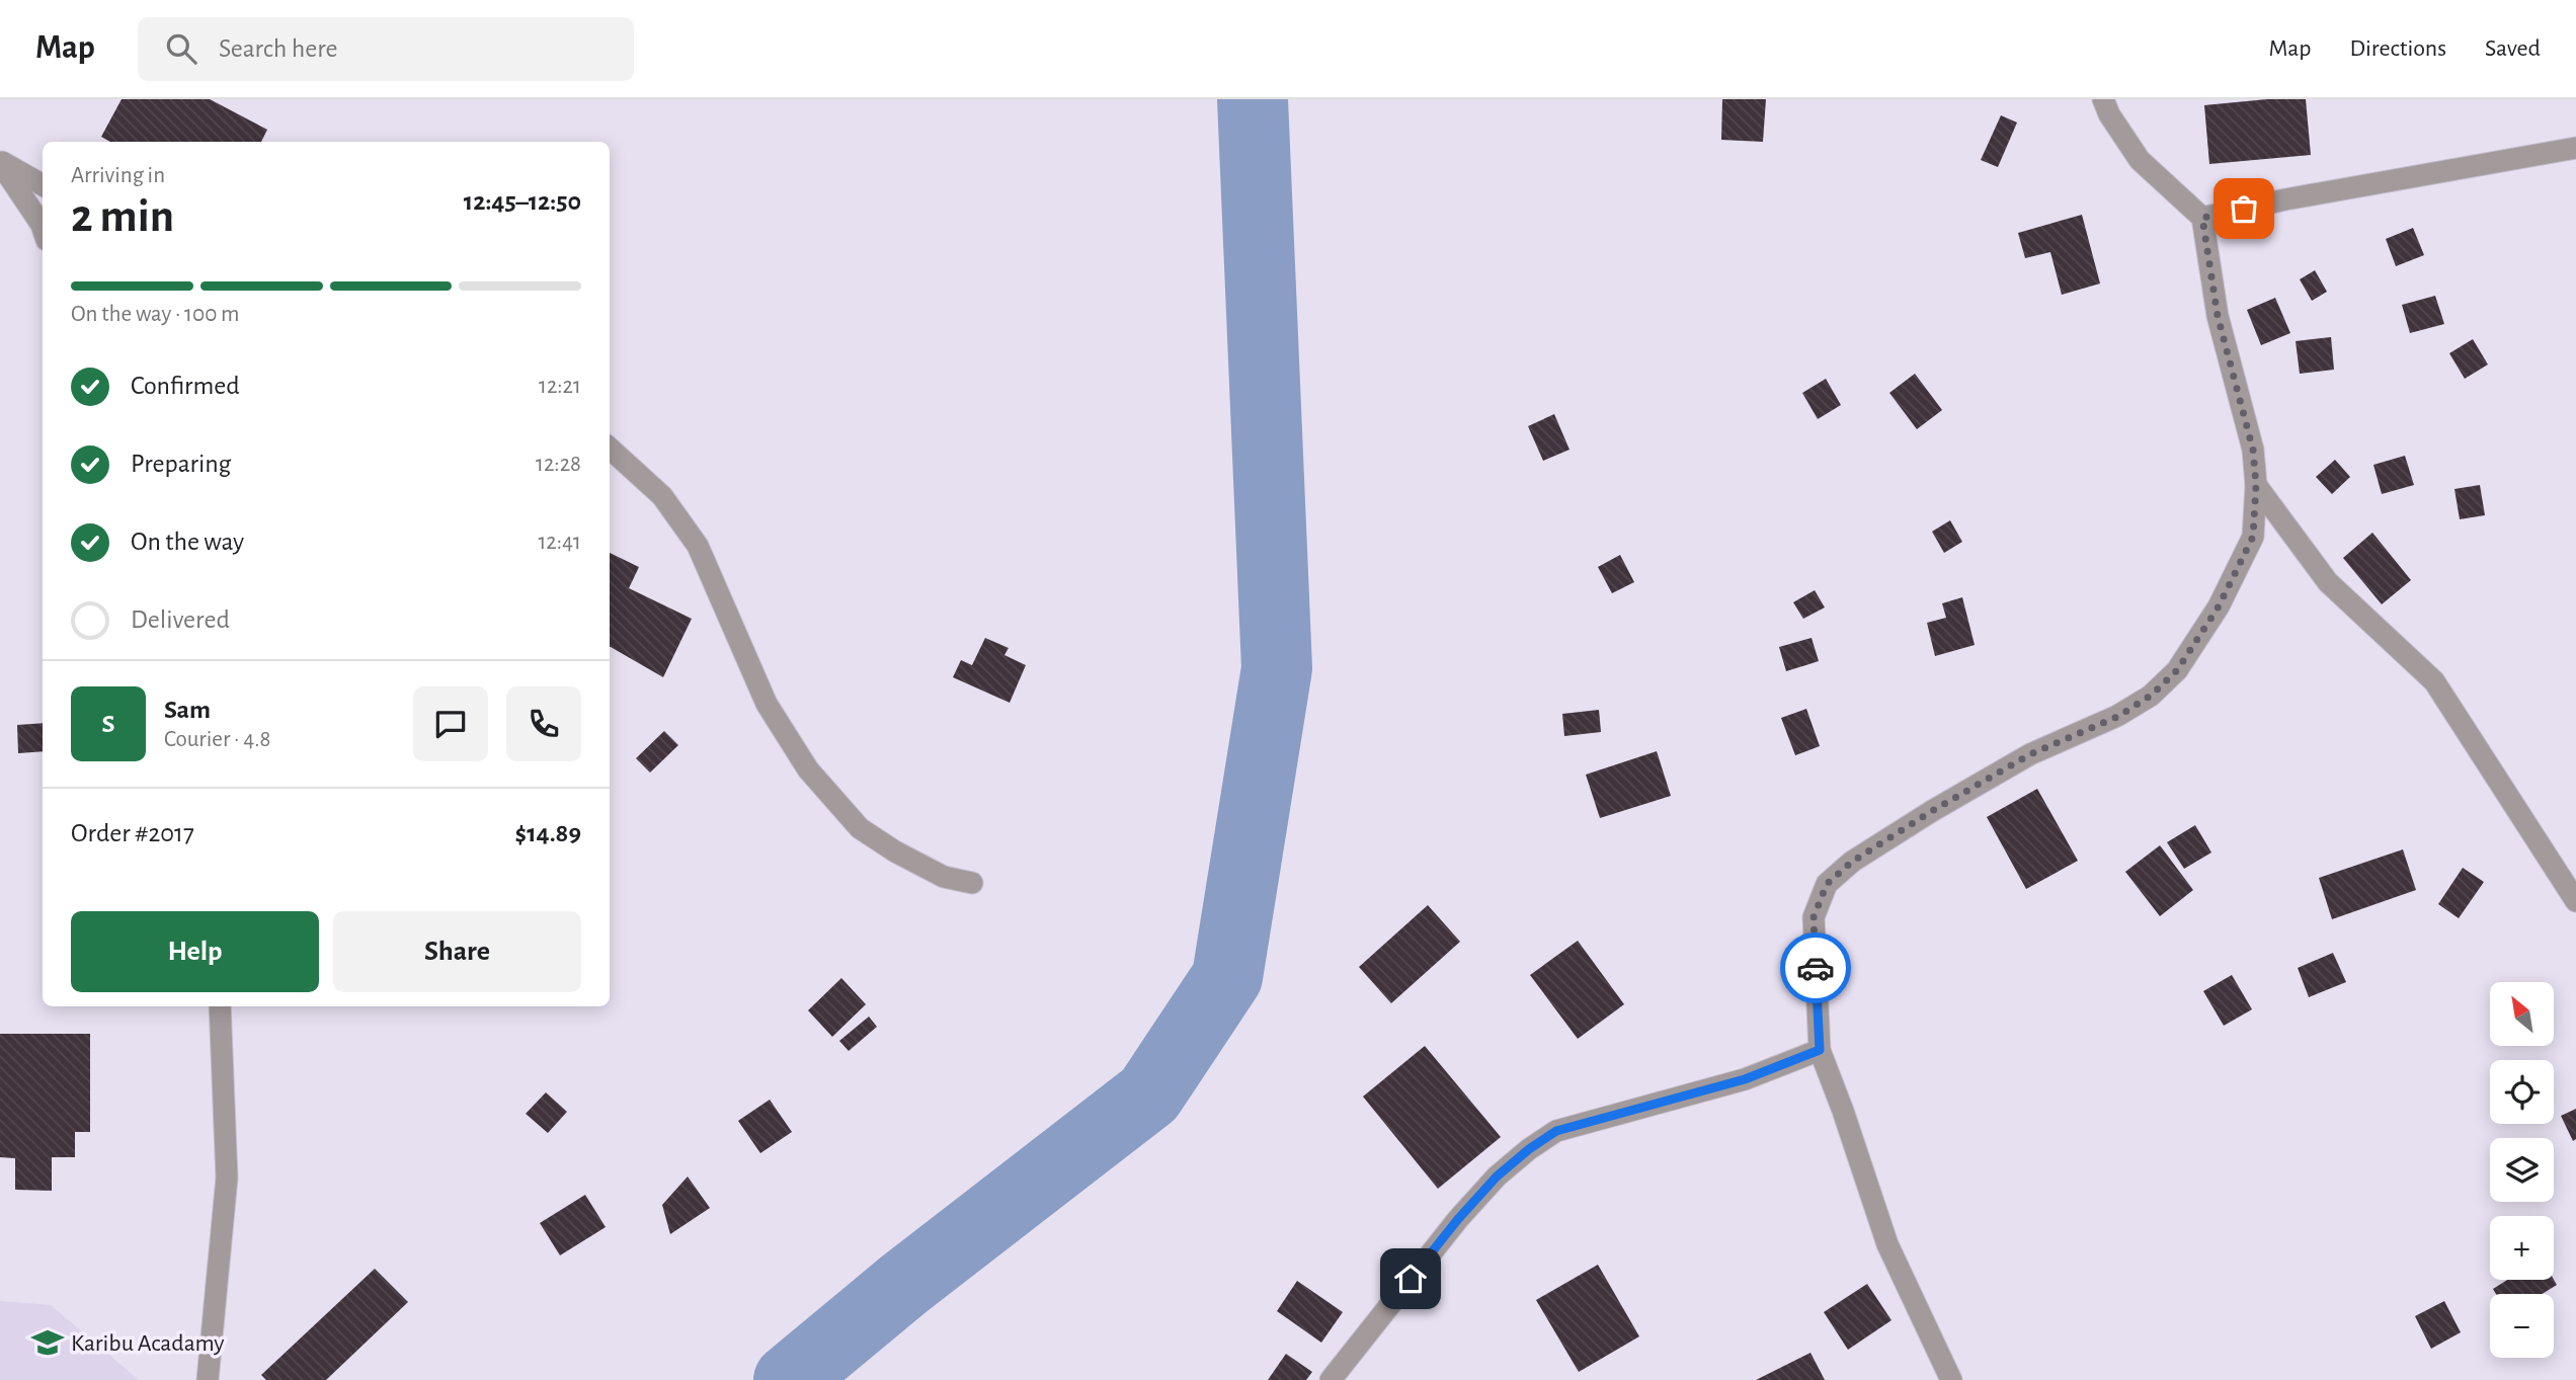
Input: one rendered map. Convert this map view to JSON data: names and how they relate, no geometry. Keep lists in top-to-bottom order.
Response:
{
  "places": {
    "school or university": ["Karibu Acadamy"]
  },
  "north": "top left",
  "page": {
    "header": "Map",
    "search": "Search here",
    "nav": ["Map", "Directions", "Saved"],
    "heading": ["2 min", "Arriving in", "12:45–12:50"],
    "panel": [
      "Sam",
      "Courier · 4.8",
      "Order #2017",
      "$14.89"
    ],
    "bar": "On the way · 100 m",
    "list": [
      ["Confirmed", "12:21"],
      ["Preparing", "12:28"],
      ["On the way", "12:41"],
      "Delivered"
    ],
    "round": "S",
    "buttons": ["Help", "Share"],
    "map_buttons": ["+", "−"]
  }
}
